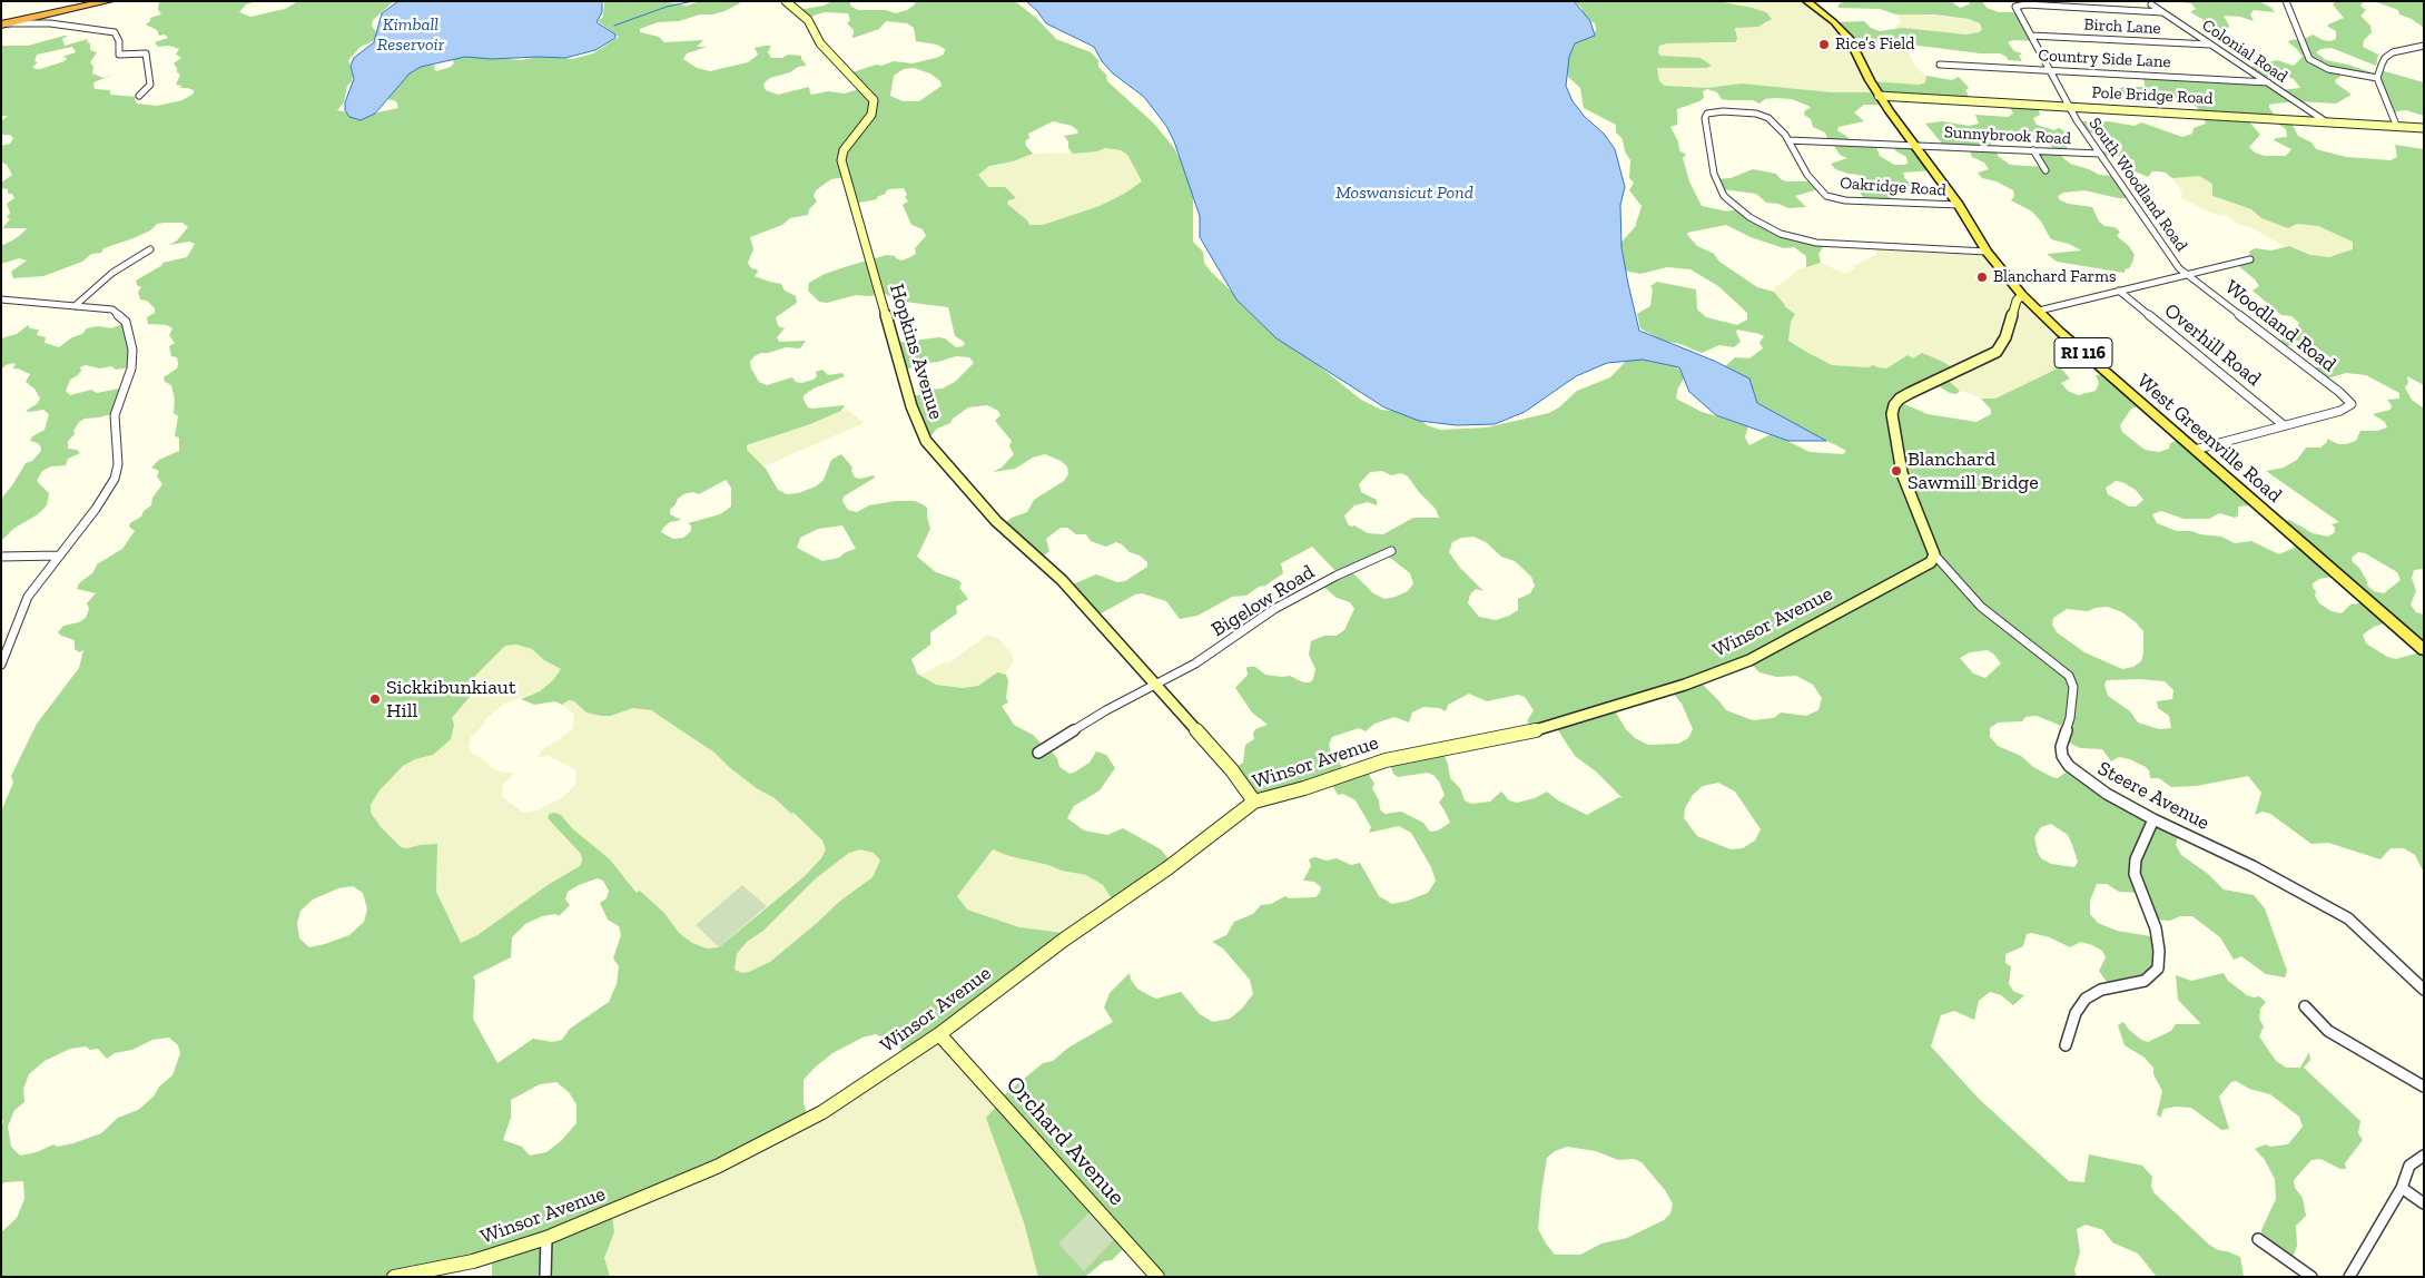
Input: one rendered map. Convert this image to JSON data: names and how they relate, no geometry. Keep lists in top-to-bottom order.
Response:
{
  "streets": {
    "main road": ["RI 116", "West Greenville Road"],
    "street": [
      "Birch Lane",
      "Colonial Road",
      "Country Side Lane",
      "Pole Bridge Road",
      "Sunnybrook Road",
      "South Woodland Road",
      "Oakridge Road",
      "Woodland Road",
      "Overhill Road",
      "Hopkins Avenue",
      "Bigelow Road",
      "Winsor Avenue",
      "Steere Avenue",
      "Orchard Avenue"
    ]
  },
  "crossings": [
    ["Birch Lane", "Colonial Road"],
    ["Birch Lane", "South Woodland Road"],
    ["Colonial Road", "Country Side Lane"],
    ["Colonial Road", "Pole Bridge Road"],
    ["Colonial Road", "South Woodland Road"],
    ["Country Side Lane", "South Woodland Road"],
    ["Pole Bridge Road", "South Woodland Road"],
    ["Pole Bridge Road", "West Greenville Road"],
    ["Sunnybrook Road", "South Woodland Road"],
    ["Sunnybrook Road", "Oakridge Road"],
    ["Sunnybrook Road", "West Greenville Road"],
    ["South Woodland Road", "Woodland Road"],
    ["Oakridge Road", "West Greenville Road"],
    ["Woodland Road", "Overhill Road"],
    ["Hopkins Avenue", "Bigelow Road"],
    ["Hopkins Avenue", "Winsor Avenue"],
    ["Winsor Avenue", "Steere Avenue"],
    ["Winsor Avenue", "Orchard Avenue"]
  ],
  "water": ["Kimball Reservoir", "Moswansicut Pond"],
  "places": [
    "Rice’s Field",
    "Blanchard Farms",
    "Blanchard Sawmill Bridge",
    "Sickkibunkiaut Hill"
  ]
}
